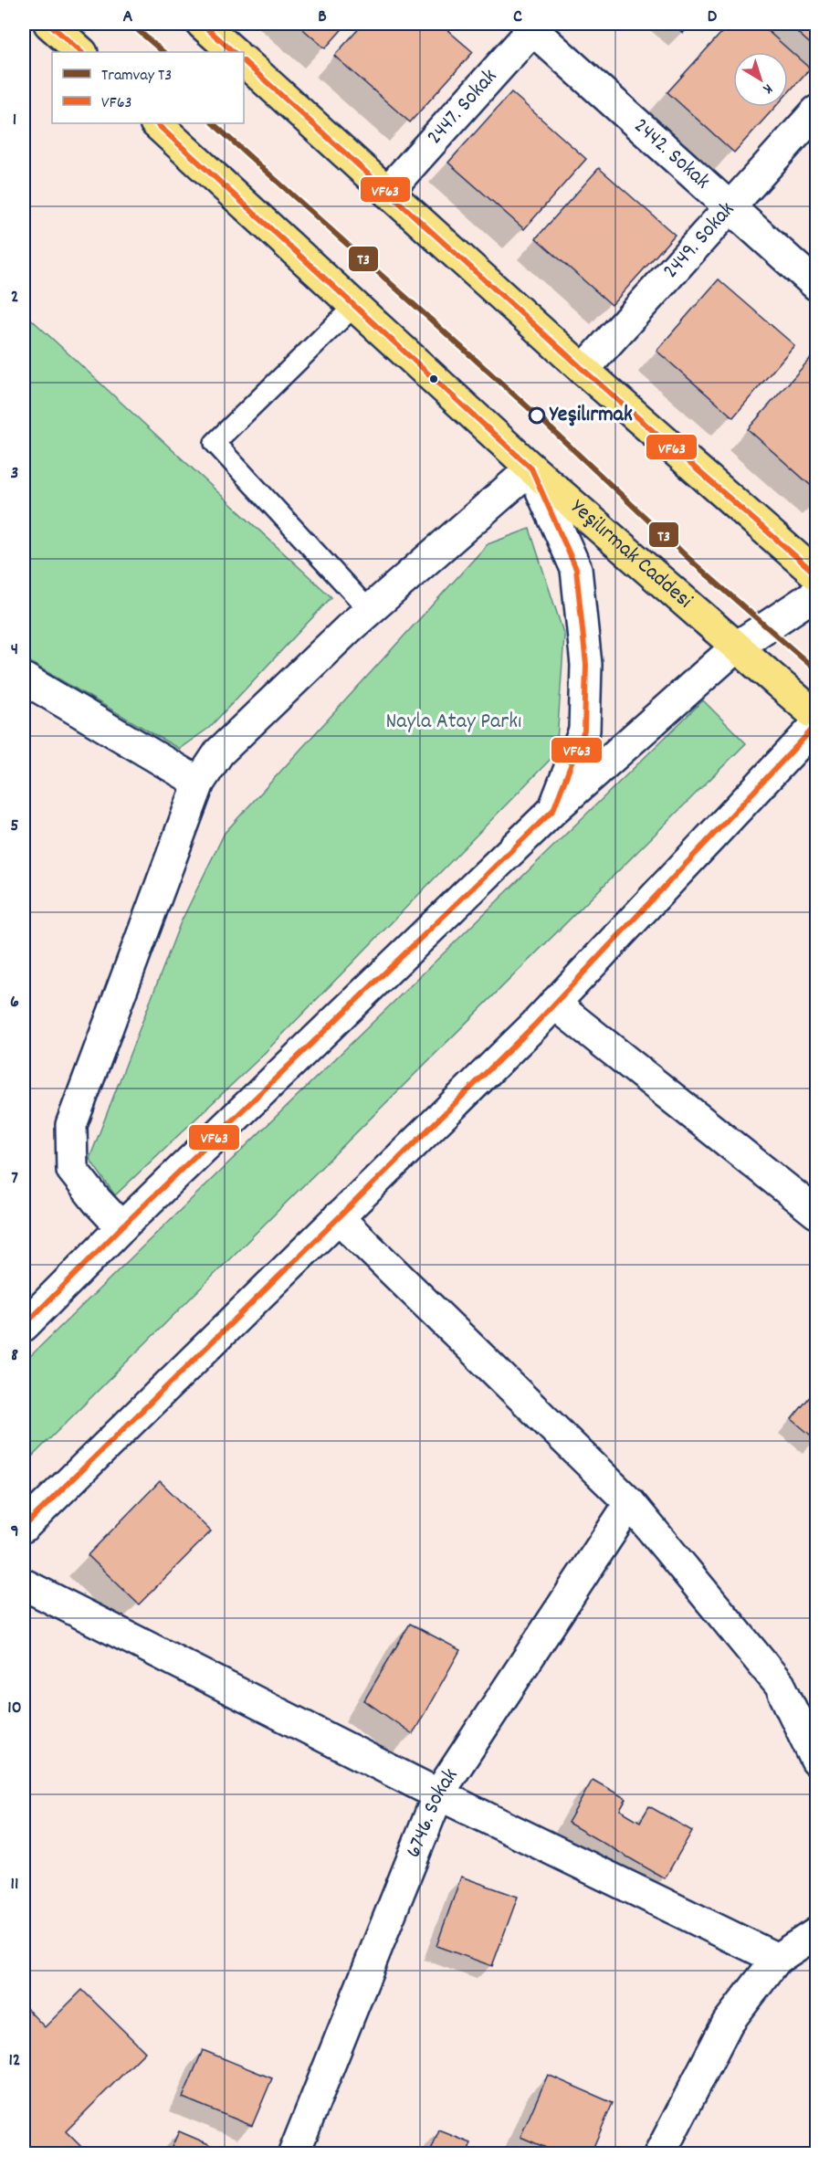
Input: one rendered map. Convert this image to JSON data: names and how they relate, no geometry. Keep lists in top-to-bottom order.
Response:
{
  "streets": {
    "main road": ["Yeşilırmak Caddesi"],
    "street": [
      "2447. Sokak",
      "2442. Sokak",
      "2449. Sokak",
      "6746. Sokak"
    ]
  },
  "crossings": [
    ["2447. Sokak", "2442. Sokak"],
    ["2442. Sokak", "2449. Sokak"]
  ],
  "parks": ["Nayla Atay Parkı"],
  "places": ["Yeşilırmak"],
  "lines": ["tram line T3", "transit line VF63"],
  "legend": ["Tramvay T3", "VF63"],
  "north": "bottom right",
  "grid": {
    "columns": [
      "A",
      "B",
      "C",
      "D"
    ],
    "rows": [
      "1",
      "2",
      "3",
      "4",
      "5",
      "6",
      "7",
      "8",
      "9",
      "10",
      "11",
      "12"
    ]
  }
}
